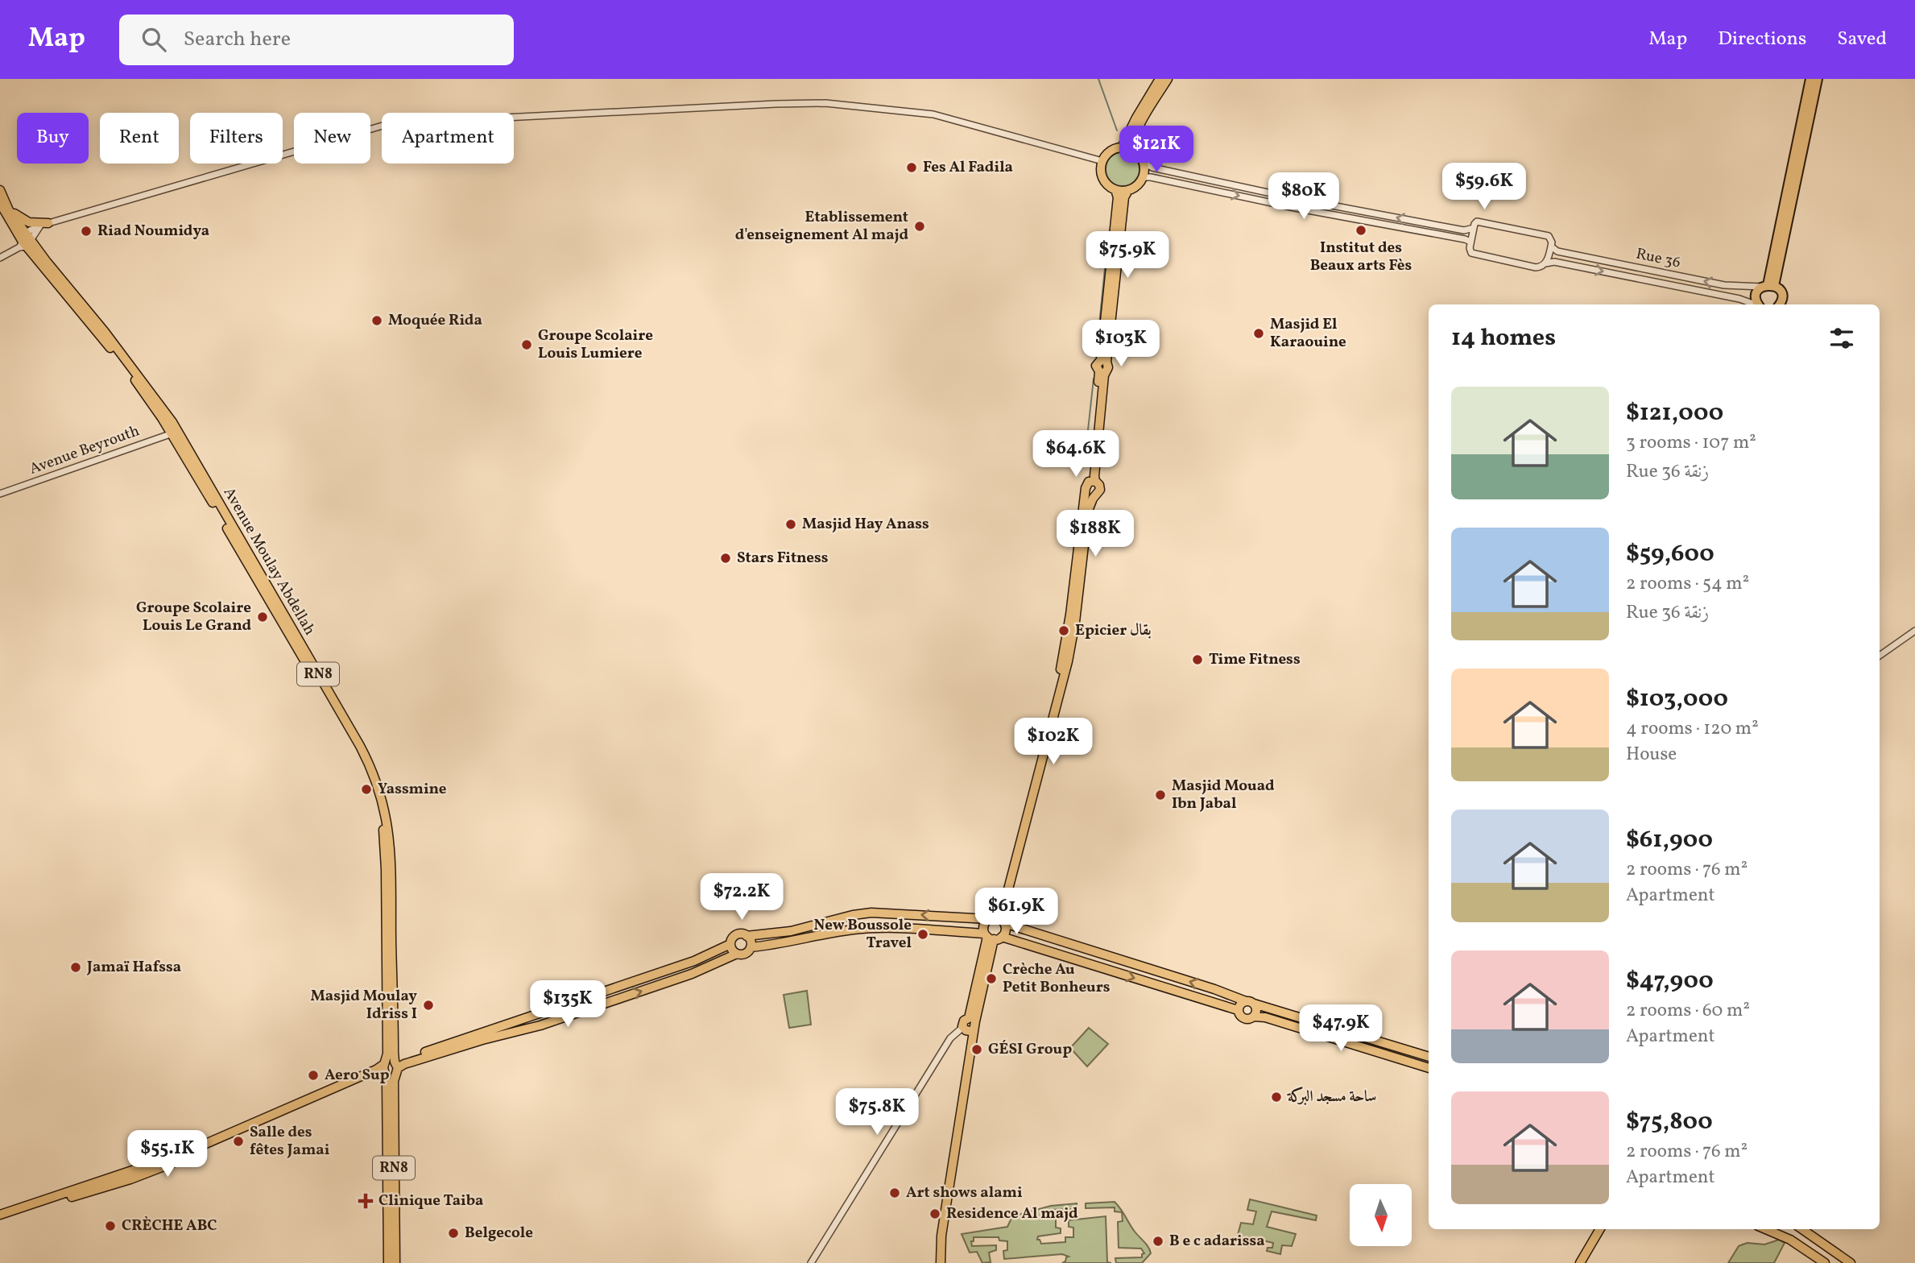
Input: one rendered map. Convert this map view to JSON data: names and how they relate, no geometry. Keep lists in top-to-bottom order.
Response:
{
  "streets": {
    "main road": ["Avenue Moulay Abdellah", "RN8"],
    "street": ["Rue 36", "Avenue Beyrouth"]
  },
  "crossings": [
    ["Avenue Beyrouth", "Avenue Moulay Abdellah"],
    ["Avenue Moulay Abdellah", "RN8"]
  ],
  "places": {
    "other": [
      "Fes Al Fadila",
      "Etablissement d'enseignement Al majd",
      "Institut des Beaux arts Fès",
      "Riad Noumidya",
      "Moquée Rida",
      "Masjid El Karaouine",
      "Groupe Scolaire Louis Lumiere",
      "Masjid Hay Anass",
      "Stars Fitness",
      "Groupe Scolaire Louis Le Grand",
      "Epicier بقال",
      "Time Fitness",
      "Yassmine",
      "Masjid Mouad Ibn Jabal",
      "New Boussole Travel",
      "Jamaï Hafssa",
      "Crèche Au Petit Bonheurs",
      "Masjid Moulay Idriss I",
      "GÉSI Group",
      "Aero Sup",
      "ساحة مسجد البركة",
      "Salle des fêtes Jamai",
      "Art shows alami",
      "Residence Al majd",
      "CRÈCHE ABC",
      "Belgecole",
      "B e c adarissa"
    ],
    "health": ["Clinique Taiba"]
  },
  "north": "bottom",
  "page": {
    "header": "Map",
    "search": "Search here",
    "nav": ["Map", "Directions", "Saved"],
    "chip": [
      "Buy",
      "Rent",
      "Filters",
      "New",
      "Apartment"
    ],
    "price": [
      "$121K",
      "$59.6K",
      "$80K",
      "$75.9K",
      "$103K",
      "$64.6K",
      "$188K",
      "$102K",
      "$72.2K",
      "$61.9K",
      "$135K",
      "$47.9K",
      "$75.8K",
      "$55.1K"
    ],
    "heading": "14 homes",
    "list": [
      {
        "name": "$121,000",
        "note": "3 rooms · 107 m² · Rue 36 زنقة"
      },
      {
        "name": "$59,600",
        "note": "2 rooms · 54 m² · Rue 36 زنقة"
      },
      {
        "name": "$103,000",
        "note": "4 rooms · 120 m² · House"
      },
      {
        "name": "$61,900",
        "note": "2 rooms · 76 m² · Apartment"
      },
      {
        "name": "$47,900",
        "note": "2 rooms · 60 m² · Apartment"
      },
      {
        "name": "$75,800",
        "note": "2 rooms · 76 m² · Apartment"
      }
    ]
  }
}
